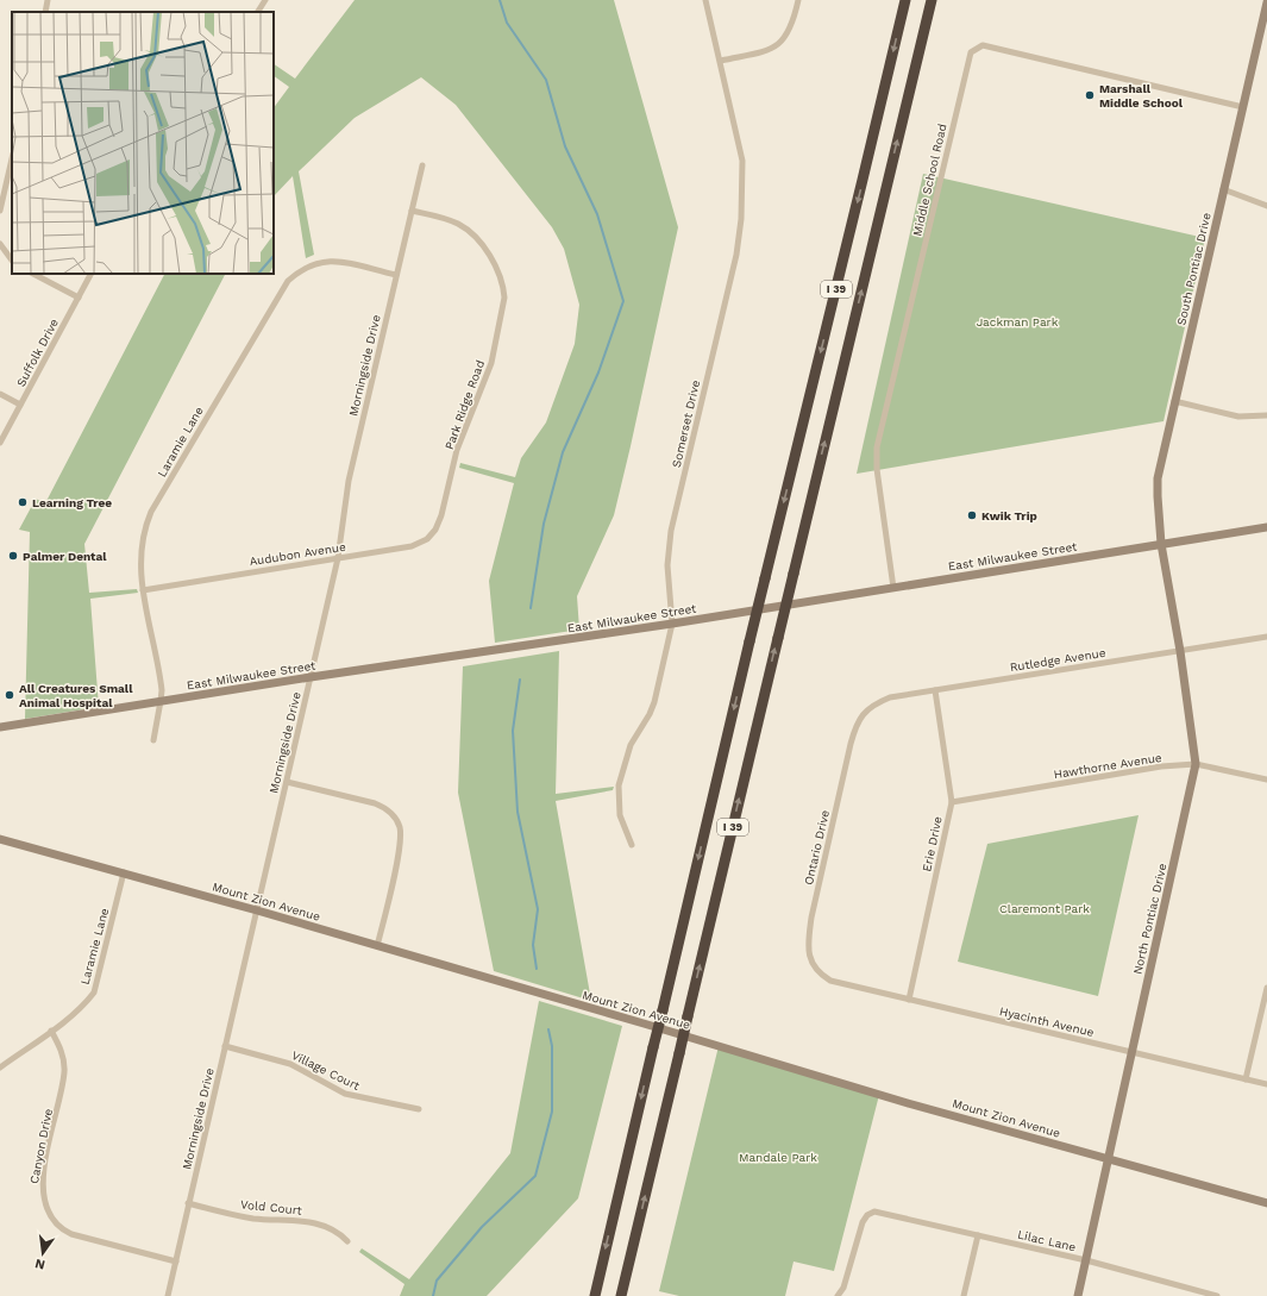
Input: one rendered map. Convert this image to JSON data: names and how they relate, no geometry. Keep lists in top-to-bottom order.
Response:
{
  "streets": {
    "highway": ["I 39"],
    "main road": [
      "South Pontiac Drive",
      "East Milwaukee Street",
      "Mount Zion Avenue",
      "North Pontiac Drive"
    ],
    "street": [
      "Middle School Road",
      "Suffolk Drive",
      "Morningside Drive",
      "Park Ridge Road",
      "Somerset Drive",
      "Laramie Lane",
      "Audubon Avenue",
      "Rutledge Avenue",
      "Hawthorne Avenue",
      "Erie Drive",
      "Ontario Drive",
      "Hyacinth Avenue",
      "Village Court",
      "Canyon Drive",
      "Vold Court",
      "Lilac Lane"
    ]
  },
  "crossings": [
    ["Middle School Road", "South Pontiac Drive"],
    ["Middle School Road", "East Milwaukee Street"],
    ["South Pontiac Drive", "East Milwaukee Street"],
    ["South Pontiac Drive", "North Pontiac Drive"],
    ["Morningside Drive", "Park Ridge Road"],
    ["Morningside Drive", "Laramie Lane"],
    ["Morningside Drive", "Audubon Avenue"],
    ["Morningside Drive", "East Milwaukee Street"],
    ["Morningside Drive", "Mount Zion Avenue"],
    ["Morningside Drive", "Village Court"],
    ["Morningside Drive", "Canyon Drive"],
    ["Morningside Drive", "Vold Court"],
    ["Park Ridge Road", "Audubon Avenue"],
    ["Somerset Drive", "East Milwaukee Street"],
    ["Laramie Lane", "Audubon Avenue"],
    ["Laramie Lane", "East Milwaukee Street"],
    ["Laramie Lane", "Mount Zion Avenue"],
    ["Laramie Lane", "Canyon Drive"],
    ["East Milwaukee Street", "North Pontiac Drive"],
    ["Rutledge Avenue", "Erie Drive"],
    ["Rutledge Avenue", "Ontario Drive"],
    ["Rutledge Avenue", "North Pontiac Drive"],
    ["Hawthorne Avenue", "Erie Drive"],
    ["Hawthorne Avenue", "North Pontiac Drive"],
    ["Erie Drive", "Hyacinth Avenue"],
    ["Ontario Drive", "Hyacinth Avenue"],
    ["Mount Zion Avenue", "North Pontiac Drive"],
    ["North Pontiac Drive", "Hyacinth Avenue"],
    ["North Pontiac Drive", "Lilac Lane"]
  ],
  "parks": ["Jackman Park", "Claremont Park", "Mandale Park"],
  "places": [
    "Marshall Middle School",
    "Learning Tree",
    "Kwik Trip",
    "Palmer Dental",
    "All Creatures Small Animal Hospital"
  ],
  "north": "bottom"
}
